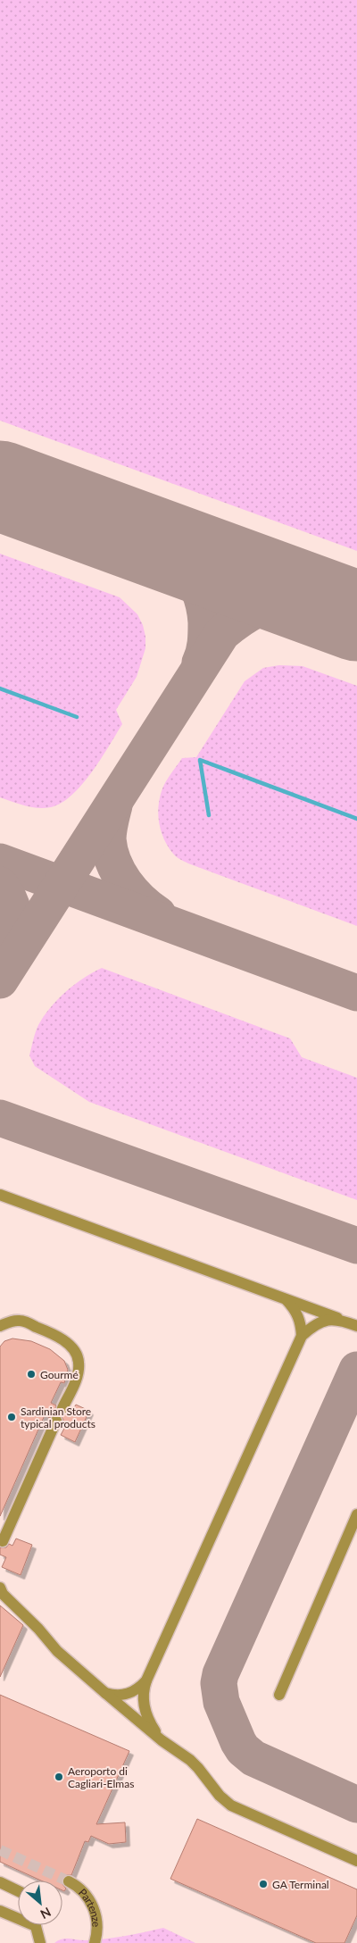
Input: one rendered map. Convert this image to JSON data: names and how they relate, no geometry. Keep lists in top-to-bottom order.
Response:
{
  "streets": {
    "lane": ["Partenze"]
  },
  "places": [
    "Gourmé",
    "Sardinian Store typical products",
    "Aeroporto di Cagliari-Elmas",
    "GA Terminal"
  ],
  "north": "bottom right"
}
